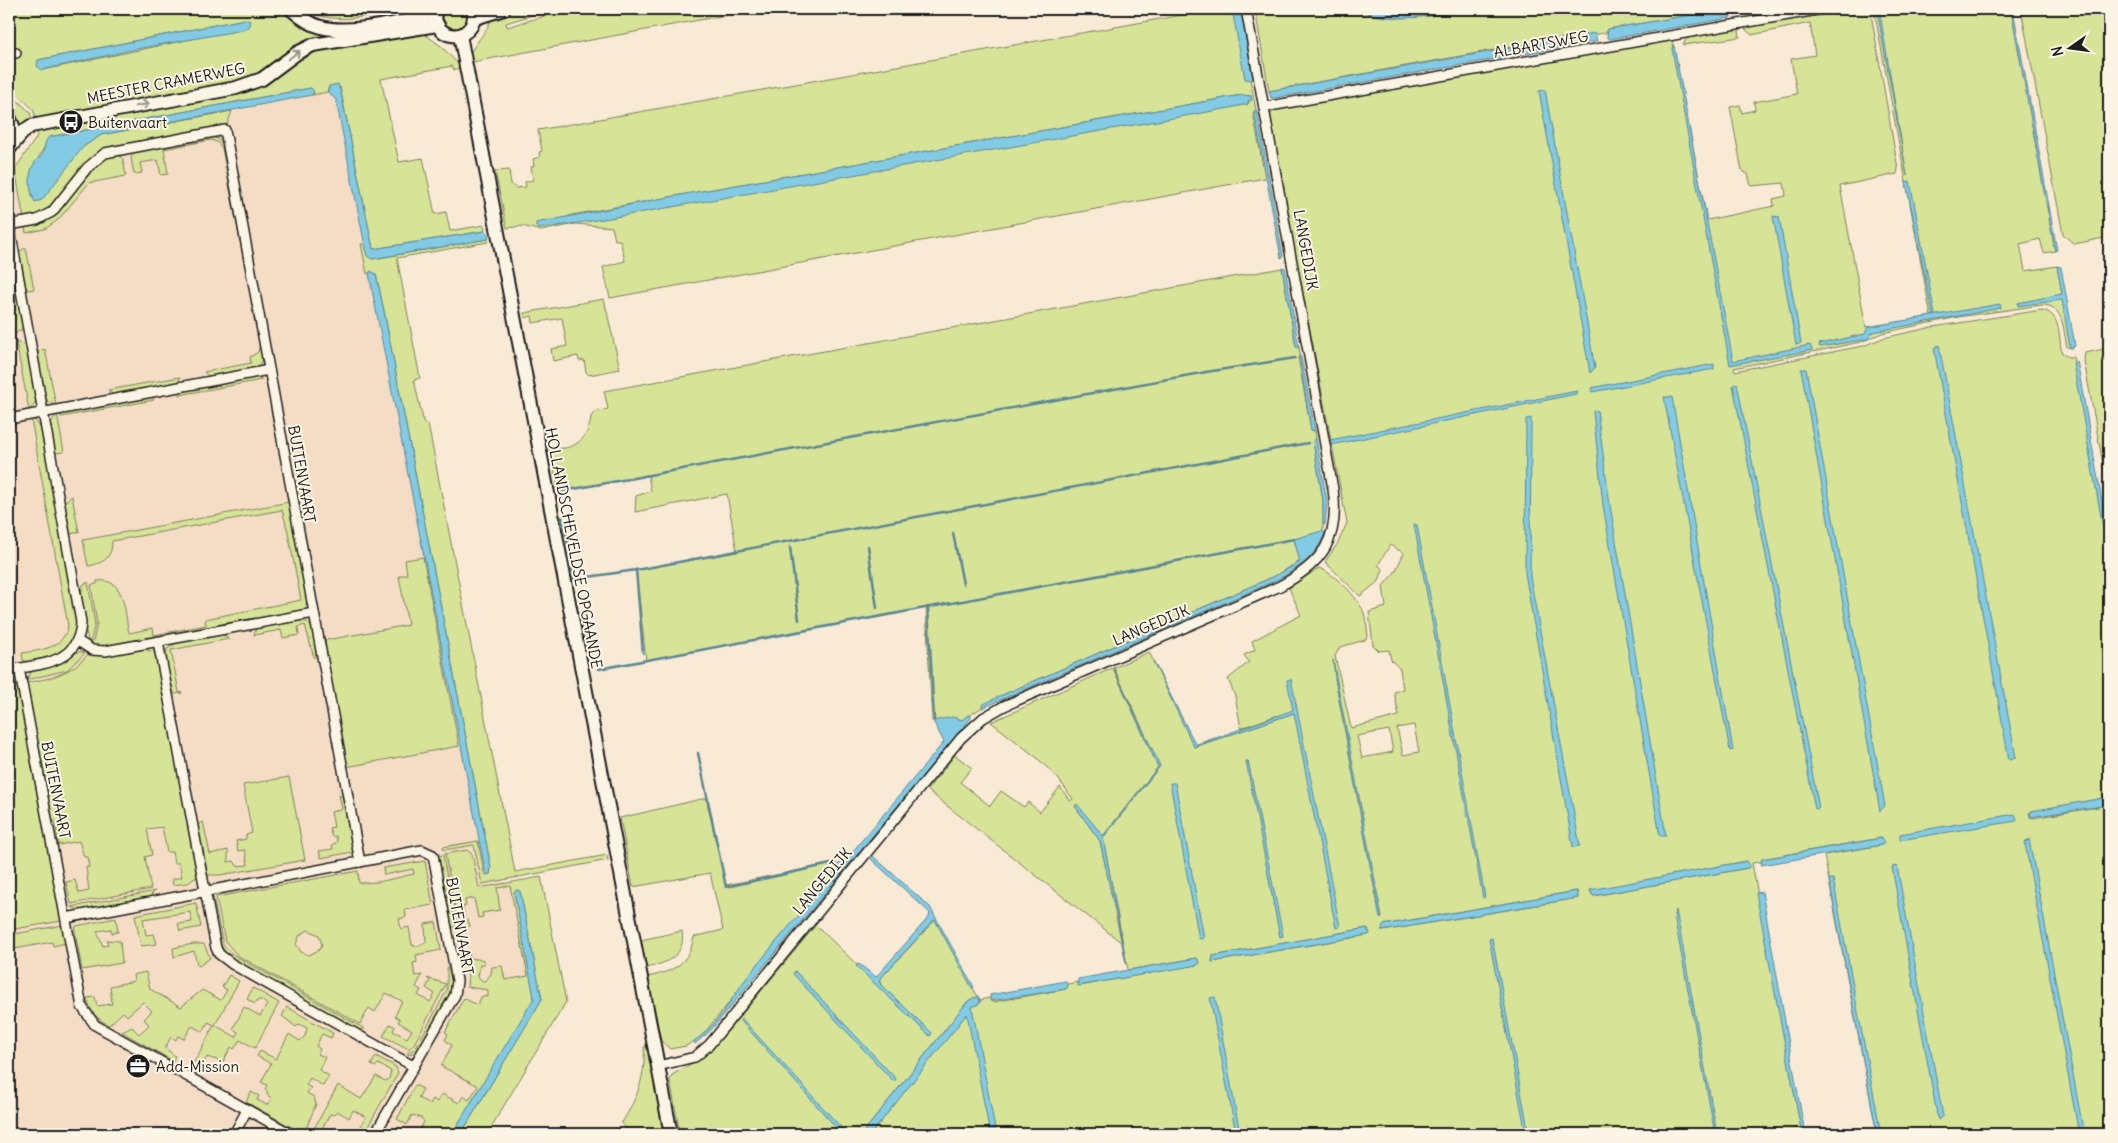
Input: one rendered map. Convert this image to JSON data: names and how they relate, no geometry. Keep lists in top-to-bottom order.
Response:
{
  "streets": {
    "street": [
      "ALBARTSWEG",
      "MEESTER CRAMERWEG",
      "LANGEDIJK",
      "BUITENVAART",
      "HOLLANDSCHEVELDSE OPGAANDE"
    ]
  },
  "crossings": [
    ["ALBARTSWEG", "LANGEDIJK"],
    ["LANGEDIJK", "HOLLANDSCHEVELDSE OPGAANDE"]
  ],
  "places": {
    "bus stop": ["Buitenvaart"],
    "office": ["Add-Mission"]
  },
  "north": "left"
}
